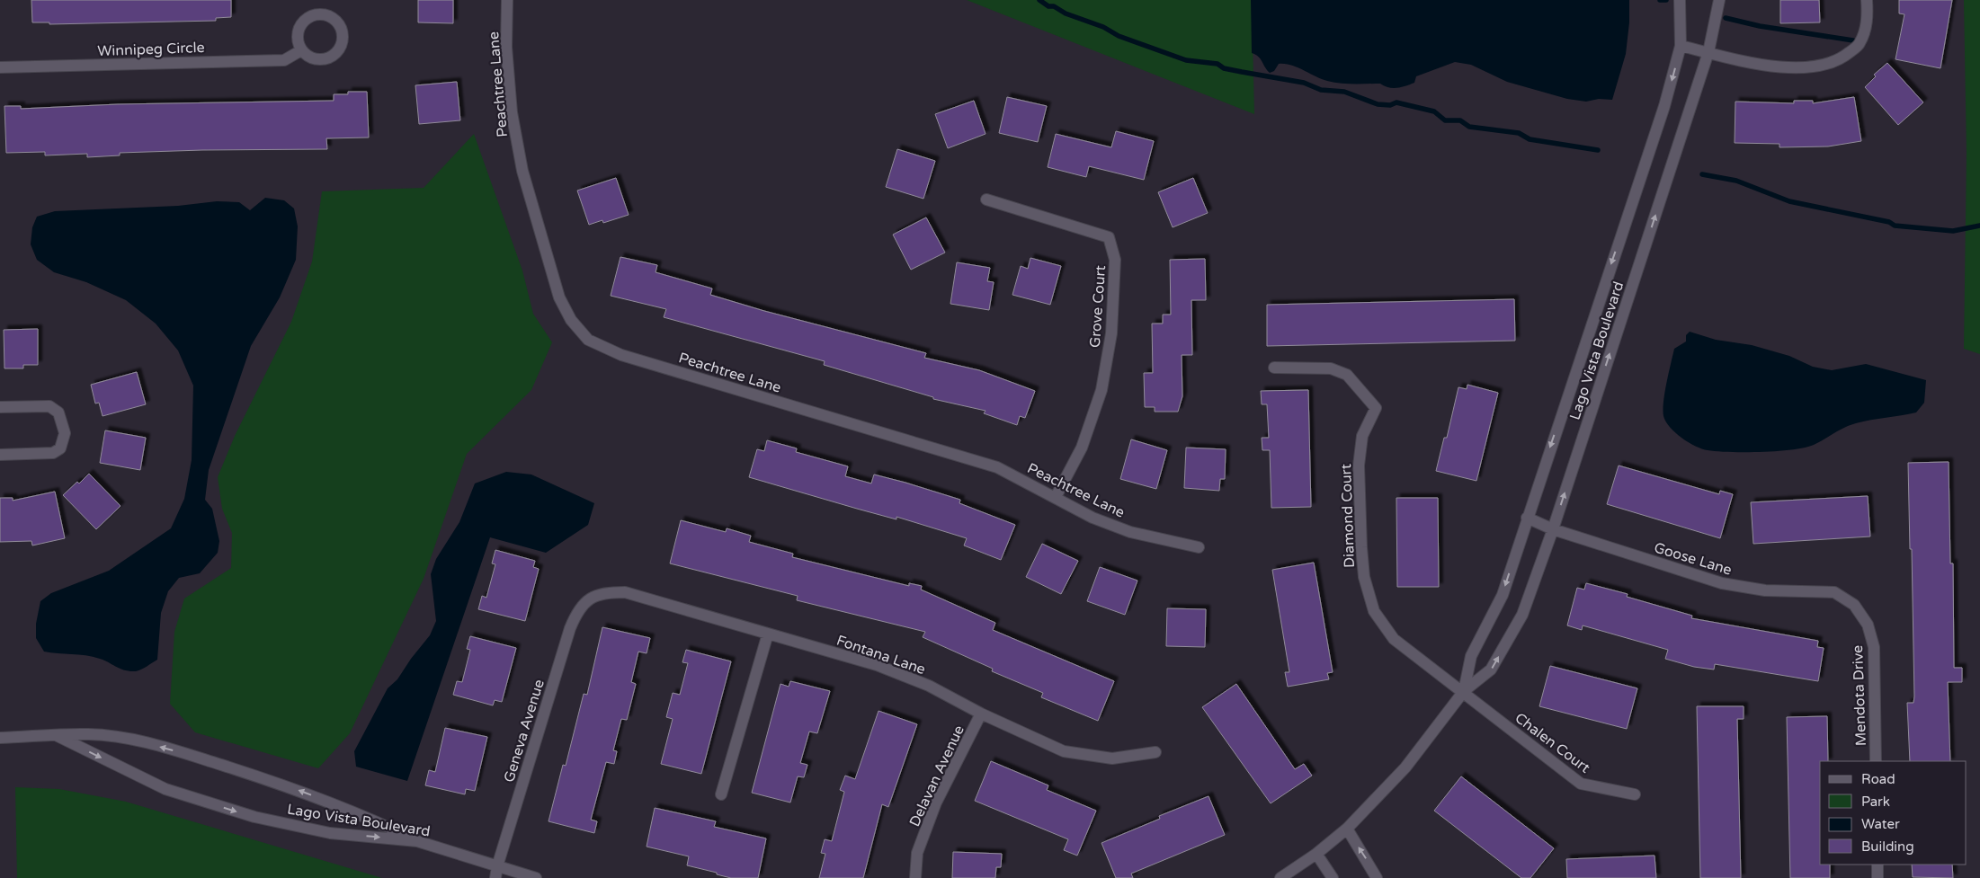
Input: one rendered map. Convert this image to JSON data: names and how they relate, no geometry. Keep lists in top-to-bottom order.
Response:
{
  "streets": {
    "street": [
      "Winnipeg Circle",
      "Peachtree Lane",
      "Grove Court",
      "Lago Vista Boulevard",
      "Diamond Court",
      "Goose Lane",
      "Fontana Lane",
      "Mendota Drive",
      "Geneva Avenue",
      "Chalen Court",
      "Delavan Avenue"
    ]
  },
  "crossings": [
    ["Peachtree Lane", "Grove Court"],
    ["Lago Vista Boulevard", "Diamond Court"],
    ["Lago Vista Boulevard", "Goose Lane"],
    ["Lago Vista Boulevard", "Geneva Avenue"],
    ["Lago Vista Boulevard", "Chalen Court"],
    ["Diamond Court", "Chalen Court"],
    ["Goose Lane", "Mendota Drive"],
    ["Fontana Lane", "Geneva Avenue"],
    ["Fontana Lane", "Delavan Avenue"]
  ],
  "legend": [
    "Road",
    "Park",
    "Water",
    "Building"
  ]
}
